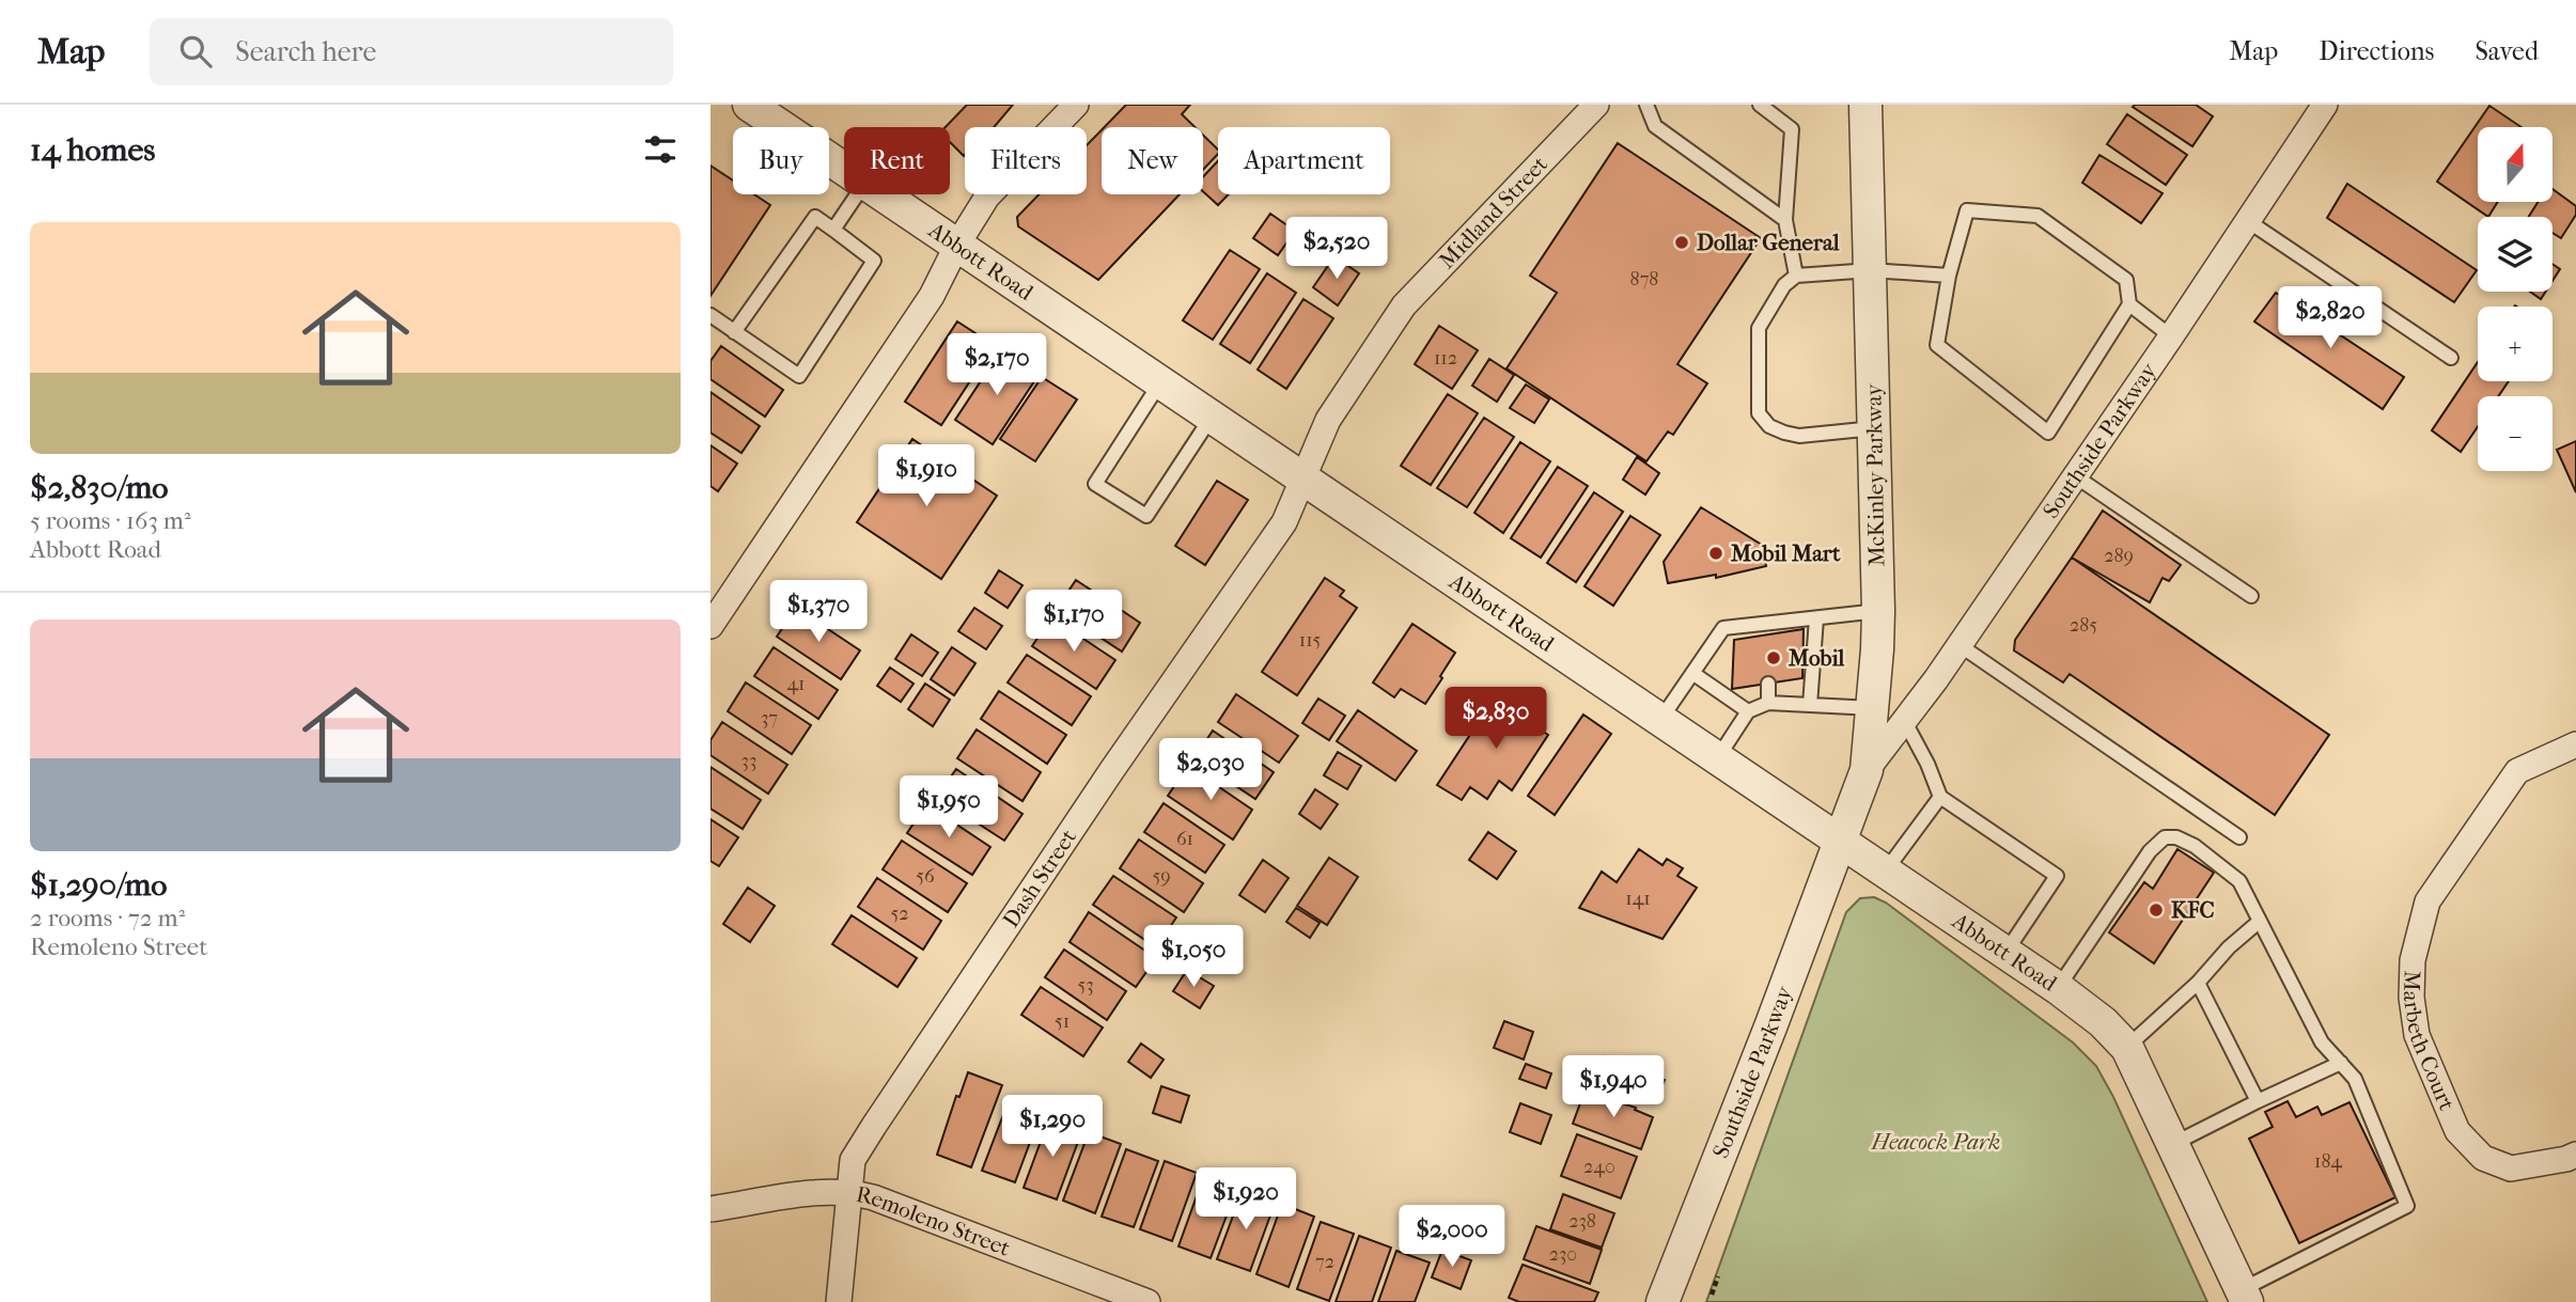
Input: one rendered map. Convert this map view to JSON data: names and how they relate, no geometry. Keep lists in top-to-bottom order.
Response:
{
  "streets": {
    "street": [
      "Midland Street",
      "Abbott Road",
      "Southside Parkway",
      "McKinley Parkway",
      "Dash Street",
      "Marbeth Court",
      "Remoleno Street"
    ]
  },
  "crossings": [
    ["Midland Street", "Abbott Road"],
    ["Midland Street", "Dash Street"],
    ["Abbott Road", "Southside Parkway"],
    ["Abbott Road", "McKinley Parkway"],
    ["Abbott Road", "Dash Street"],
    ["Southside Parkway", "McKinley Parkway"],
    ["Dash Street", "Remoleno Street"]
  ],
  "parks": ["Heacock Park"],
  "places": [
    "Dollar General",
    "Mobil Mart",
    "Mobil",
    "KFC"
  ],
  "house_numbers": [
    "878",
    "112",
    "289",
    "285",
    "115",
    "41",
    "37",
    "33",
    "61",
    "56",
    "59",
    "141",
    "52",
    "53",
    "51",
    "184",
    "240",
    "238",
    "230",
    "72"
  ],
  "north": "top",
  "page": {
    "header": "Map",
    "search": "Search here",
    "nav": ["Map", "Directions", "Saved"],
    "heading": "14 homes",
    "map_buttons": ["+", "−"],
    "chip": [
      "Buy",
      "Rent",
      "Filters",
      "New",
      "Apartment"
    ],
    "list": [
      {
        "name": "$2,830/mo",
        "note": "5 rooms · 163 m² · Abbott Road"
      },
      {
        "name": "$1,290/mo",
        "note": "2 rooms · 72 m² · Remoleno Street"
      }
    ],
    "price": [
      "$2,520",
      "$2,820",
      "$2,170",
      "$1,910",
      "$1,370",
      "$1,170",
      "$2,830",
      "$2,030",
      "$1,950",
      "$1,050",
      "$1,940",
      "$1,290",
      "$1,920",
      "$2,000"
    ]
  }
}
